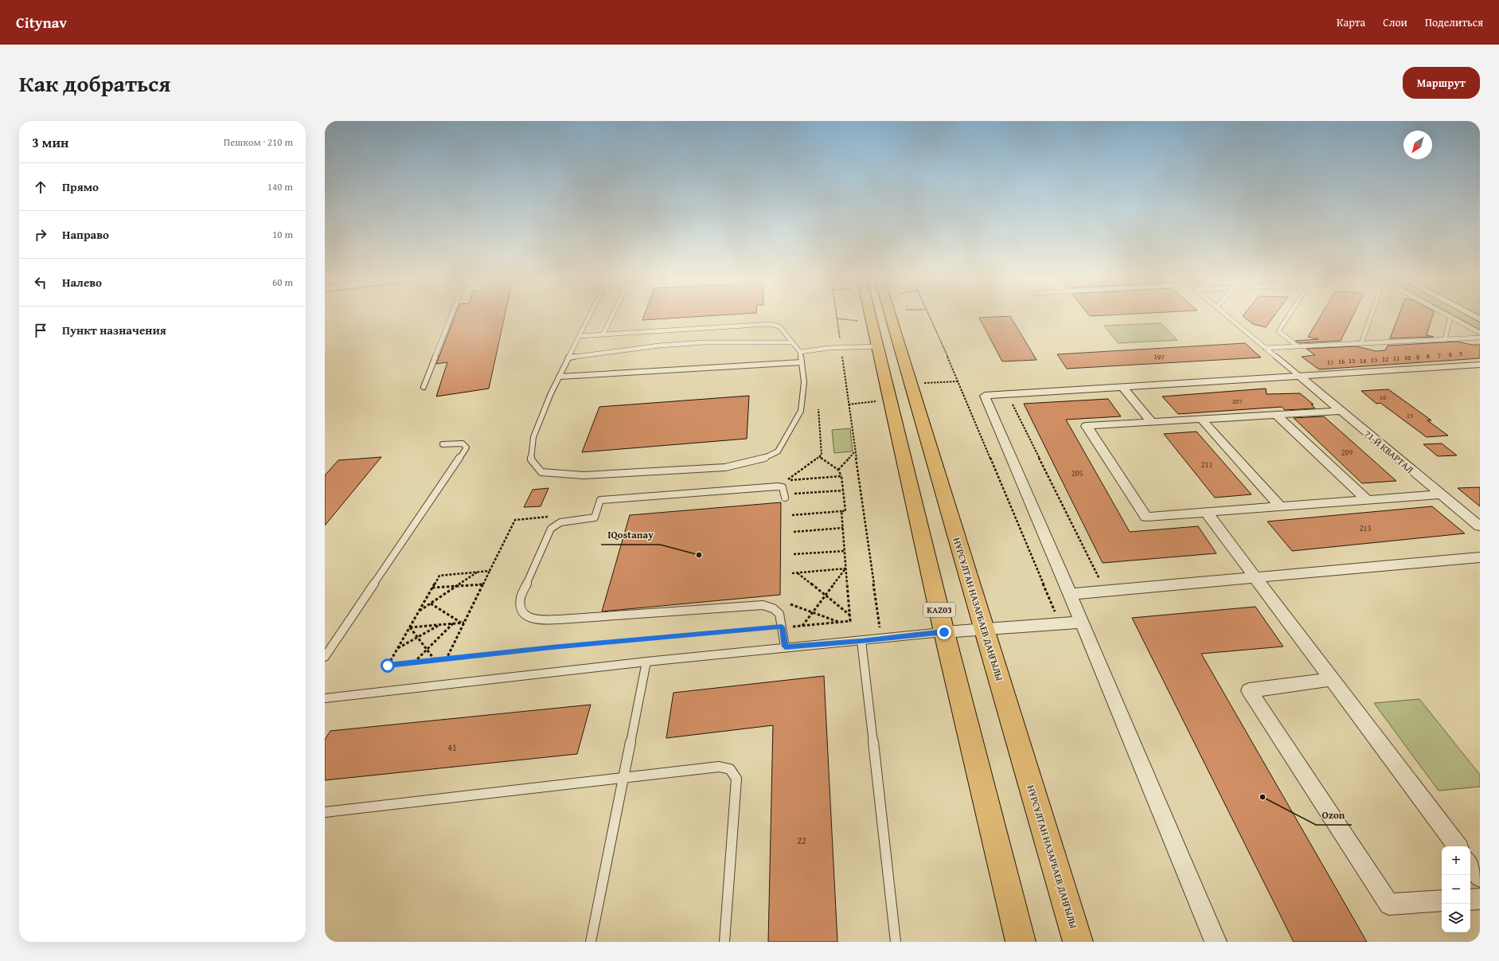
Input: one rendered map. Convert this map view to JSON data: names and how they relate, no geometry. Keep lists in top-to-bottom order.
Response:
{
  "streets": {
    "main road": ["НҰРСҰЛТАН НАЗАРБАЕВ ДАҢҒЫЛЫ", "KАZ03"],
    "street": ["71-Й КВАРТАЛ"]
  },
  "places": ["IQostanay", "Ozon"],
  "house_numbers": [
    "5",
    "6",
    "7",
    "8",
    "197",
    "9",
    "10",
    "11",
    "12",
    "13",
    "15",
    "14",
    "16",
    "17",
    "16",
    "207",
    "15",
    "209",
    "211",
    "205",
    "213",
    "41",
    "22"
  ],
  "north": "bottom left",
  "page": {
    "header": "Citynav",
    "nav": ["Карта", "Слои", "Поделиться"],
    "title": "Как добраться",
    "buttons": "Маршрут",
    "heading": ["3 мин", "Пешком · 210 m"],
    "list": [
      ["Прямо", "140 m"],
      ["Направо", "10 m"],
      ["Налево", "60 m"],
      "Пункт назначения"
    ],
    "map_buttons": ["+", "−"]
  }
}
